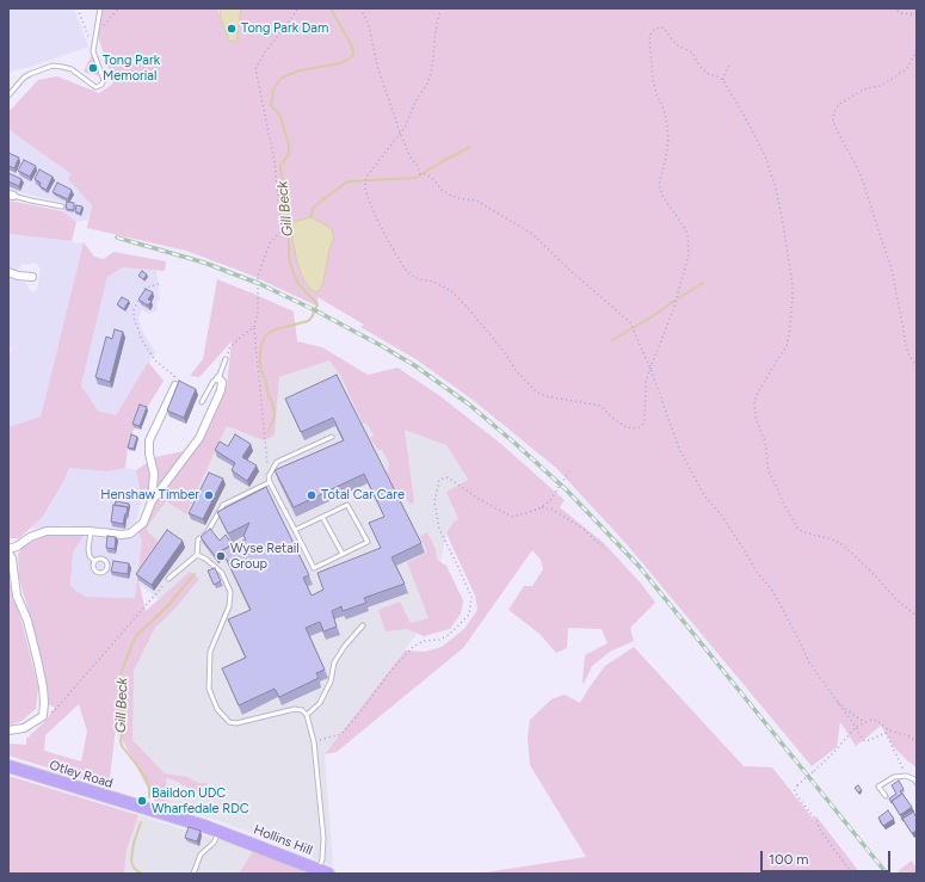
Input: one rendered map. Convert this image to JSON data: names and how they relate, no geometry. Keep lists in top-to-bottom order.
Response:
{
  "streets": {
    "main road": ["Otley Road", "Hollins Hill"]
  },
  "crossings": [
    ["Otley Road", "Hollins Hill"]
  ],
  "water": ["Gill Beck"],
  "places": [
    "Tong Park Dam",
    "Tong Park Memorial",
    "Henshaw Timber",
    "Total Car Care",
    "Wyse Retail Group",
    "Baildon UDC Wharfedale RDC"
  ],
  "scale_bar": "100 m"
}
